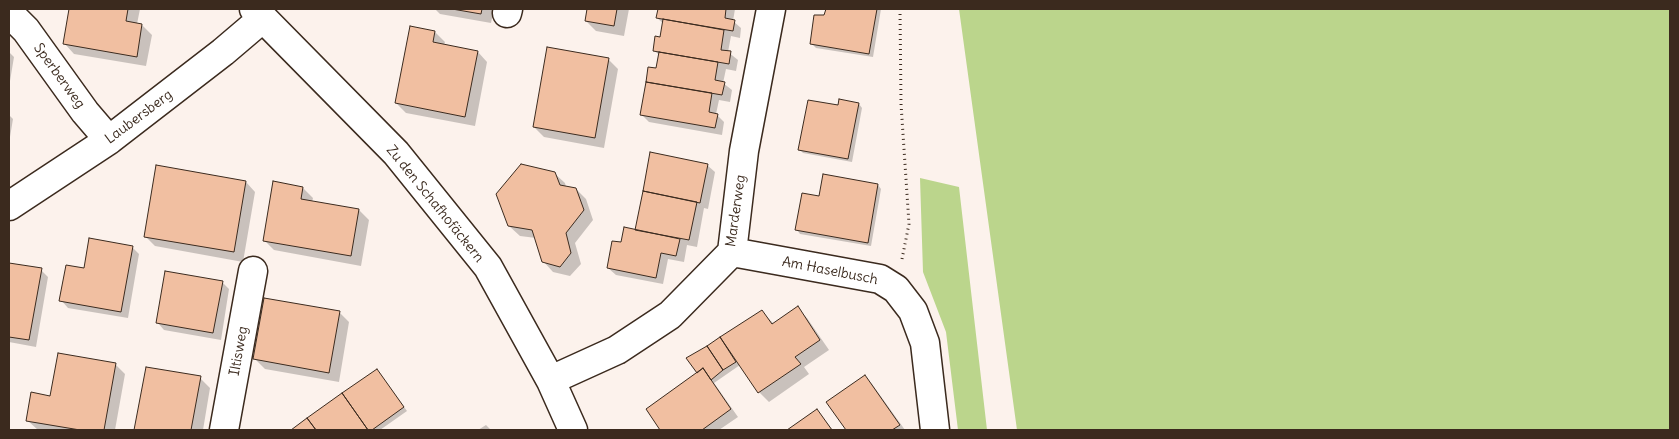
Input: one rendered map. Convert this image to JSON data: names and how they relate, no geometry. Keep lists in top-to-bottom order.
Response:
{
  "streets": {
    "street": [
      "Sperberweg",
      "Laubersberg",
      "Zu den Schafhofäckern",
      "Marderweg",
      "Am Haselbusch",
      "Iltisweg"
    ]
  },
  "crossings": [
    ["Sperberweg", "Laubersberg"],
    ["Laubersberg", "Zu den Schafhofäckern"],
    ["Zu den Schafhofäckern", "Marderweg"],
    ["Marderweg", "Am Haselbusch"]
  ]
}
